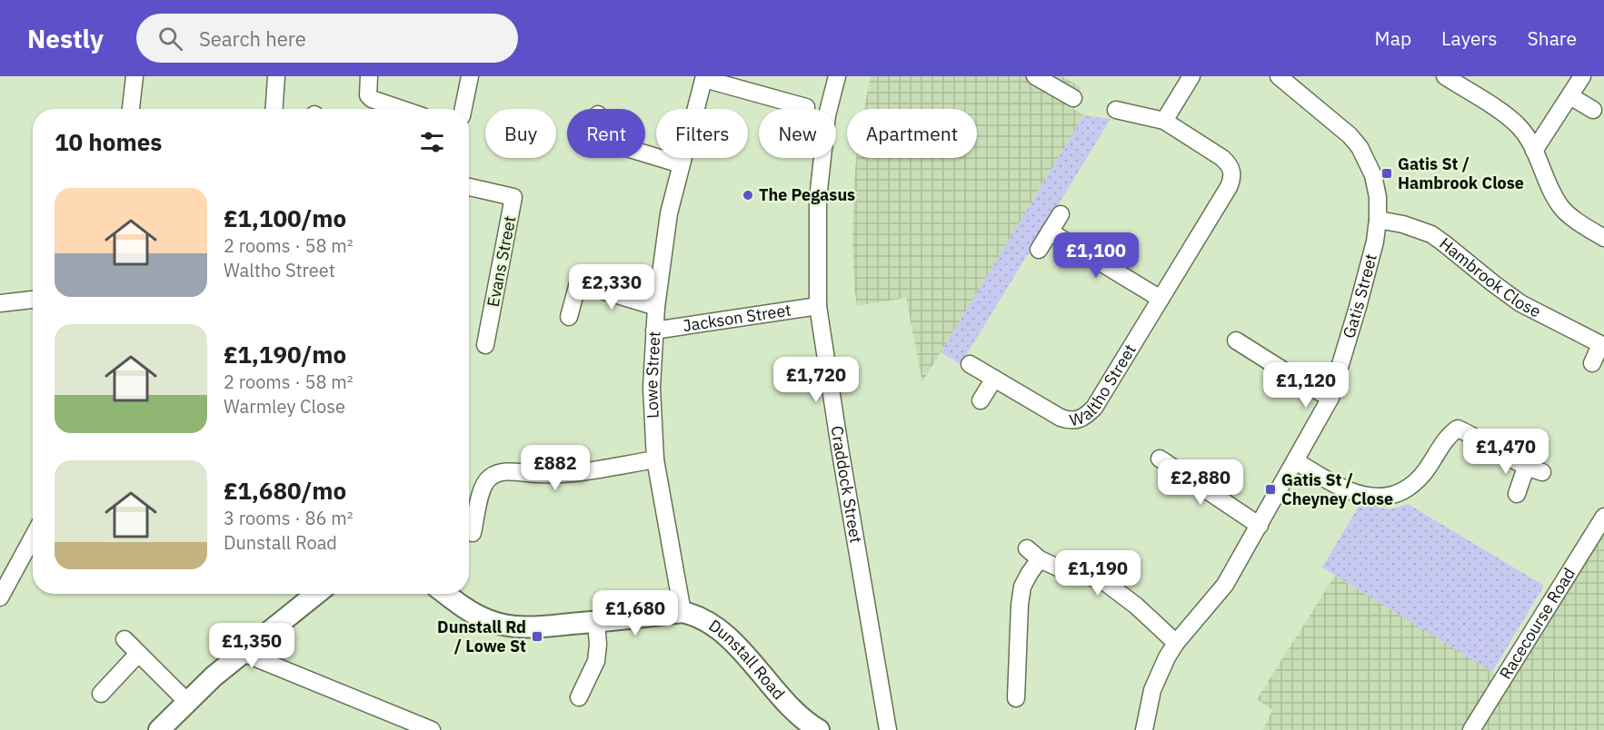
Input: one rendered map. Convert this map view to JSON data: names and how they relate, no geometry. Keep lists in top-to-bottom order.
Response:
{
  "streets": {
    "street": [
      "Evans Street",
      "Hambrook Close",
      "Gatis Street",
      "Jackson Street",
      "Lowe Street",
      "Waltho Street",
      "Craddock Street",
      "Racecourse Road",
      "Dunstall Road"
    ]
  },
  "crossings": [
    ["Hambrook Close", "Gatis Street"],
    ["Jackson Street", "Lowe Street"],
    ["Jackson Street", "Craddock Street"],
    ["Lowe Street", "Dunstall Road"]
  ],
  "places": {
    "transit": ["Gatis St / Hambrook Close", "Gatis St / Cheyney Close", "Dunstall Rd / Lowe St"],
    "other": ["The Pegasus"]
  },
  "page": {
    "header": "Nestly",
    "search": "Search here",
    "nav": ["Map", "Layers", "Share"],
    "chip": [
      "Buy",
      "Rent",
      "Filters",
      "New",
      "Apartment"
    ],
    "heading": "10 homes",
    "list": [
      {
        "name": "£1,100/mo",
        "note": "2 rooms · 58 m² · Waltho Street"
      },
      {
        "name": "£1,190/mo",
        "note": "2 rooms · 58 m² · Warmley Close"
      },
      {
        "name": "£1,680/mo",
        "note": "3 rooms · 86 m² · Dunstall Road"
      }
    ],
    "price": [
      "£1,100",
      "£2,330",
      "£1,720",
      "£1,120",
      "£1,470",
      "£882",
      "£2,880",
      "£1,190",
      "£1,680",
      "£1,350"
    ]
  }
}
